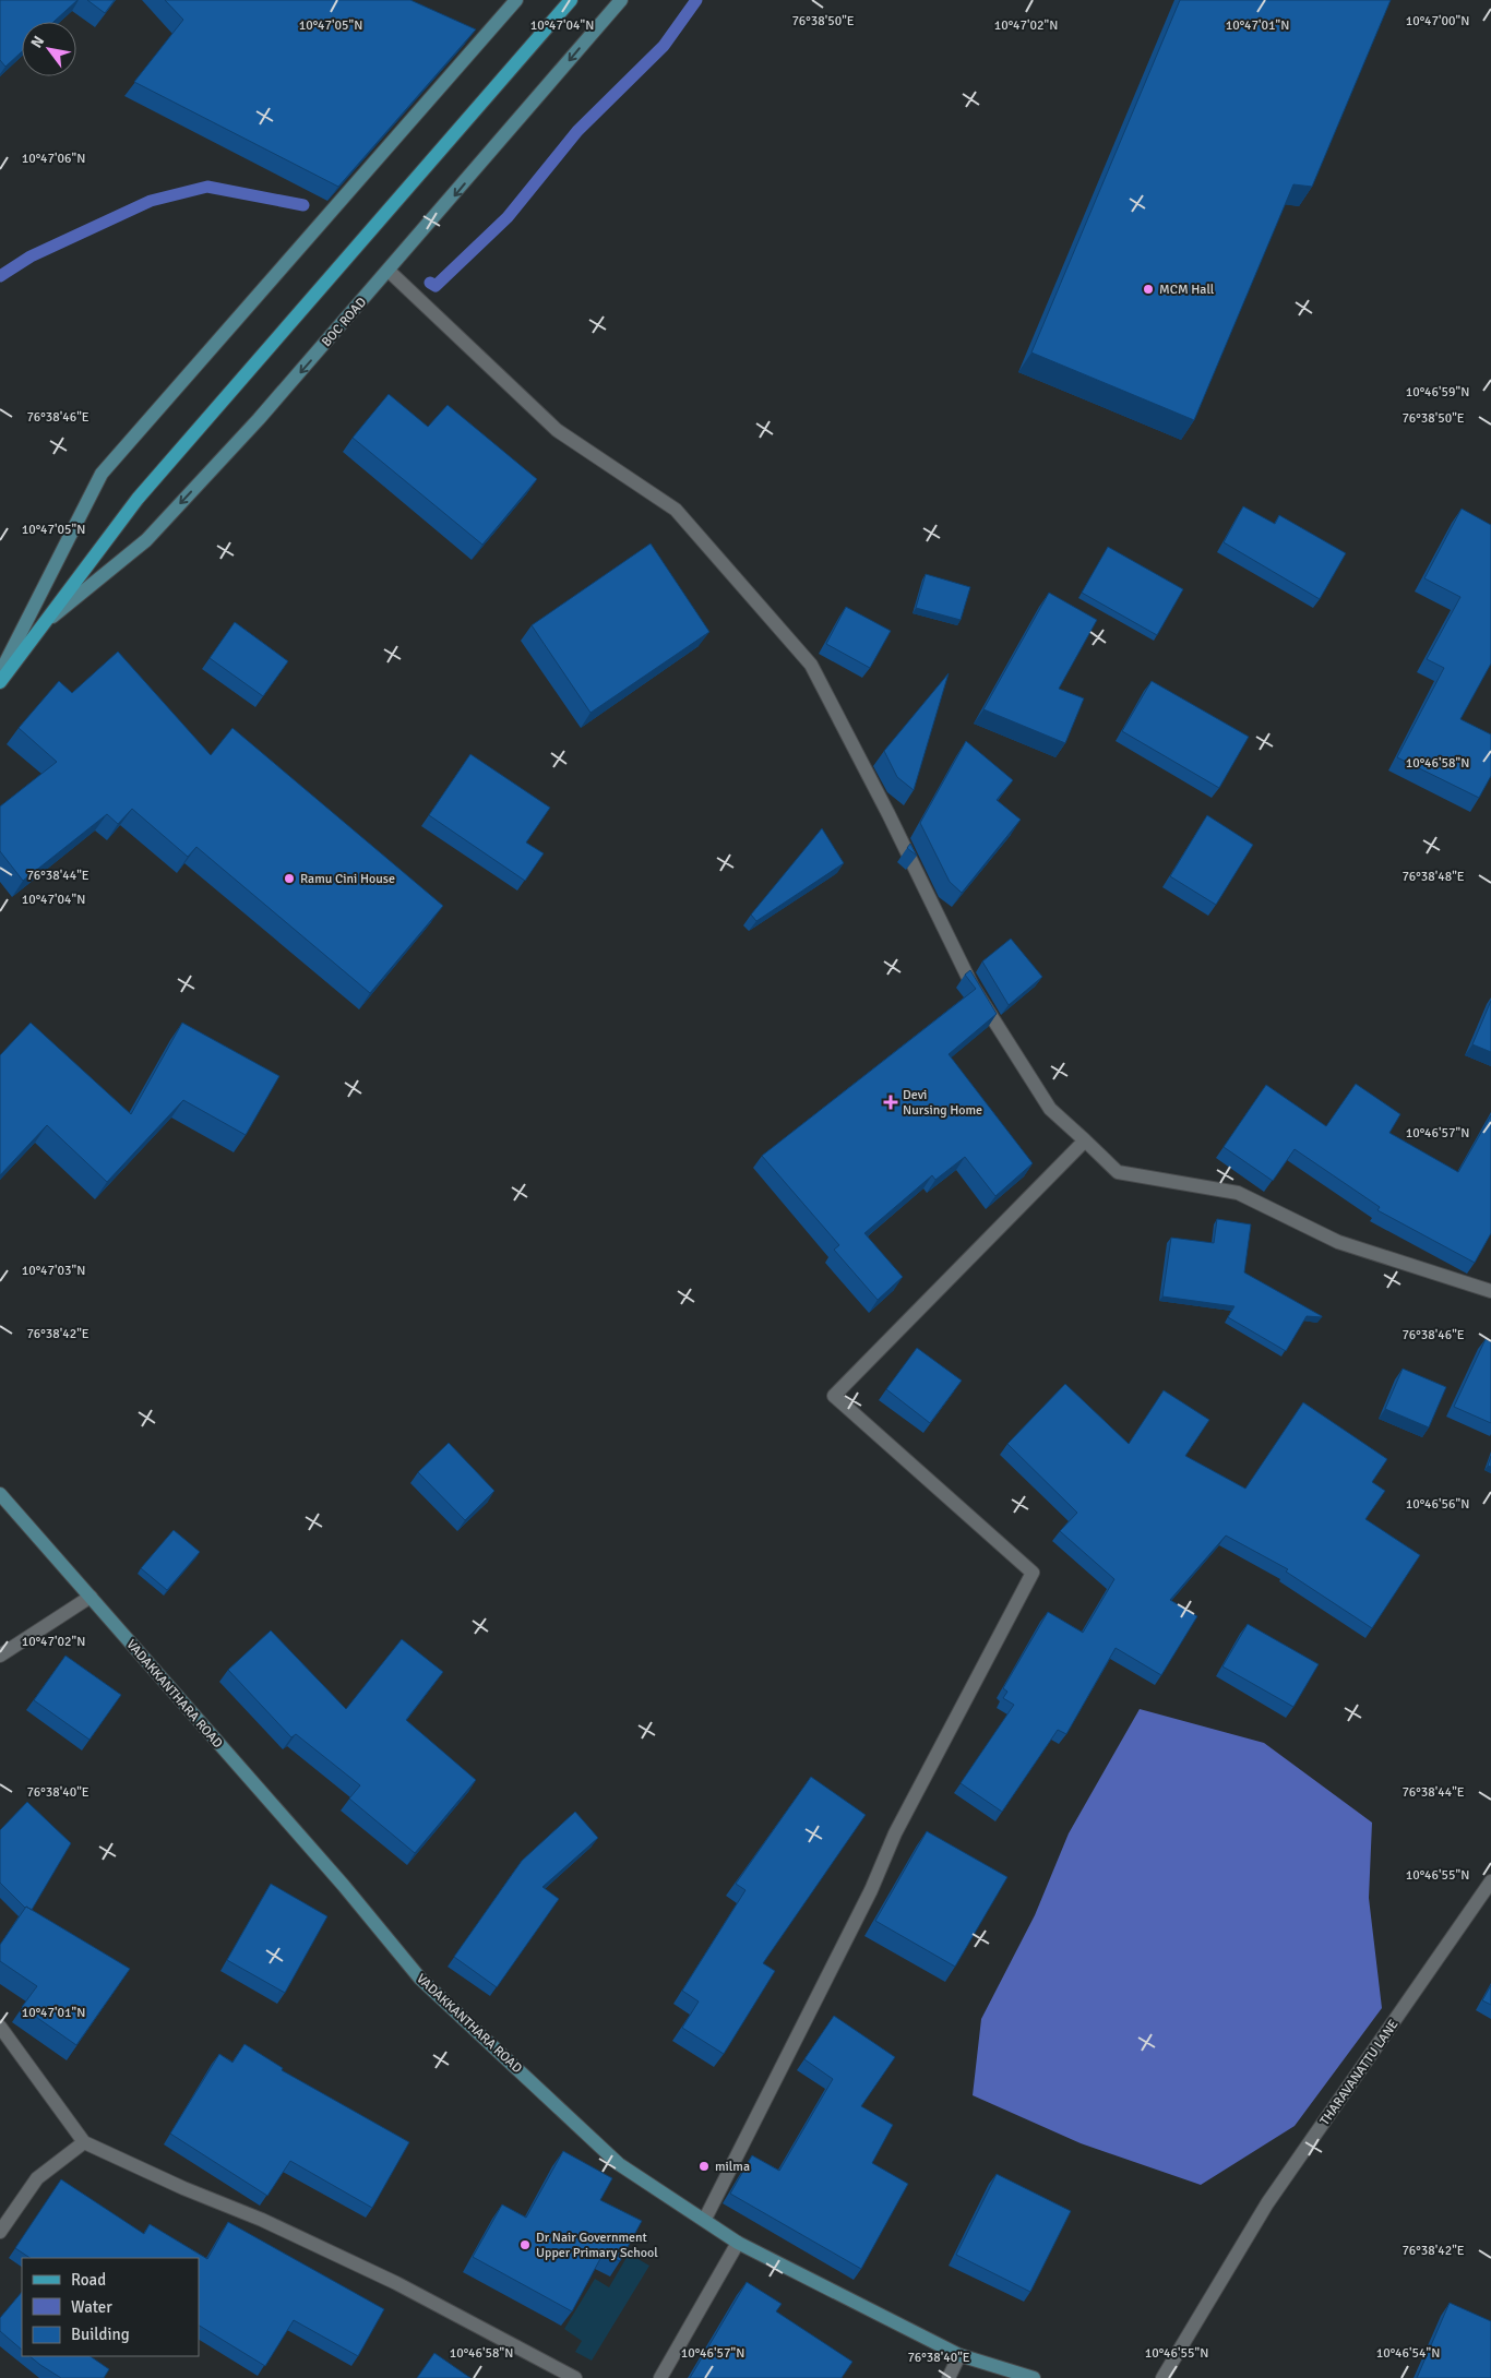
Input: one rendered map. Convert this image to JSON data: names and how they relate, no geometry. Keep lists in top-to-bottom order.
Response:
{
  "streets": {
    "street": ["BOC ROAD", "VADAKKANTHARA ROAD", "THARAVANATTU LANE"]
  },
  "places": {
    "other": [
      "MCM Hall",
      "Ramu Cini House",
      "milma",
      "Dr Nair Government Upper Primary School"
    ],
    "health": ["Devi Nursing Home"]
  },
  "legend": ["Road", "Water", "Building"],
  "north": "top left",
  "coordinates": [
    "10°47'00\"N",
    "76°38'50\"E",
    "10°47'05\"N",
    "10°47'04\"N",
    "10°47'02\"N",
    "10°47'01\"N",
    "10°47'06\"N",
    "10°46'59\"N",
    "76°38'46\"E",
    "10°46'58\"N",
    "76°38'44\"E",
    "76°38'48\"E",
    "10°46'57\"N",
    "10°47'03\"N",
    "76°38'42\"E",
    "10°46'56\"N",
    "76°38'40\"E",
    "10°46'55\"N",
    "10°46'54\"N"
  ]
}
